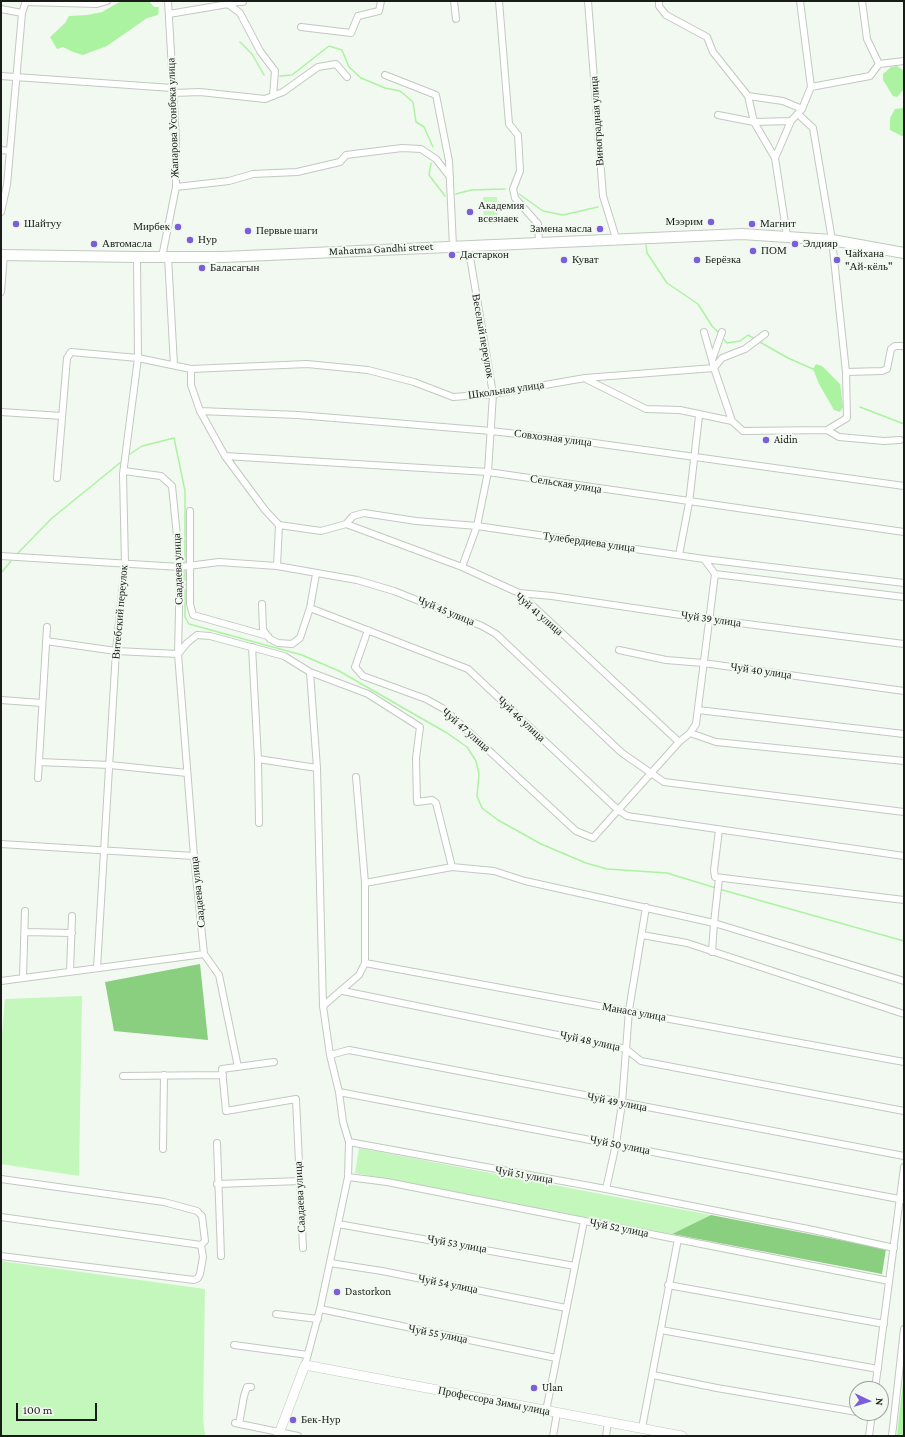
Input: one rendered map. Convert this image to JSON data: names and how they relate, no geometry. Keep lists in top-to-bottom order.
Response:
{
  "streets": {
    "main road": ["Mahatma Gandhi street"],
    "street": [
      "Жапарова Усонбека улица",
      "Виноградная улица",
      "Веселый переулок",
      "Школьная улица",
      "Совхозная улица",
      "Сельская улица",
      "Тулебердиева улица",
      "Саадаева улица",
      "Чуй 45 улица",
      "Витебский переулок",
      "Чуй 41 улица",
      "Чуй 39 улица",
      "Чуй 40 улица",
      "Чуй 46 улица",
      "Чуй 47 улица",
      "Манаса улица",
      "Чуй 48 улица",
      "Чуй 49 улица",
      "Чуй 50 улица",
      "Чуй 51 улица",
      "Чуй 52 улица",
      "Чуй 53 улица",
      "Чуй 54 улица",
      "Чуй 55 улица",
      "Профессора Зимы улица"
    ]
  },
  "crossings": [
    ["Жапарова Усонбека улица", "Mahatma Gandhi street"],
    ["Виноградная улица", "Mahatma Gandhi street"],
    ["Mahatma Gandhi street", "Веселый переулок"],
    ["Mahatma Gandhi street", "Витебский переулок"],
    ["Веселый переулок", "Школьная улица"],
    ["Веселый переулок", "Совхозная улица"],
    ["Веселый переулок", "Сельская улица"],
    ["Веселый переулок", "Тулебердиева улица"],
    ["Веселый переулок", "Чуй 41 улица"],
    ["Школьная улица", "Витебский переулок"],
    ["Тулебердиева улица", "Чуй 41 улица"],
    ["Саадаева улица", "Чуй 45 улица"],
    ["Саадаева улица", "Витебский переулок"],
    ["Чуй 45 улица", "Витебский переулок"],
    ["Чуй 41 улица", "Чуй 39 улица"],
    ["Чуй 46 улица", "Чуй 47 улица"]
  ],
  "places": [
    "Академия всезнаек",
    "Мээрим",
    "Шайтуу",
    "Магнит",
    "Мирбек",
    "Замена масла",
    "Первые шаги",
    "Нур",
    "Автомасла",
    "Элдияр",
    "ПОМ",
    "Дастаркон",
    "Куват",
    "Берёзка",
    "Чайхана \"Ай-кёль\"",
    "Баласагын",
    "Aidin",
    "Dastorkon",
    "Ulan",
    "Бек-Нур"
  ],
  "scale_bar": "100 m",
  "north": "right"
}
